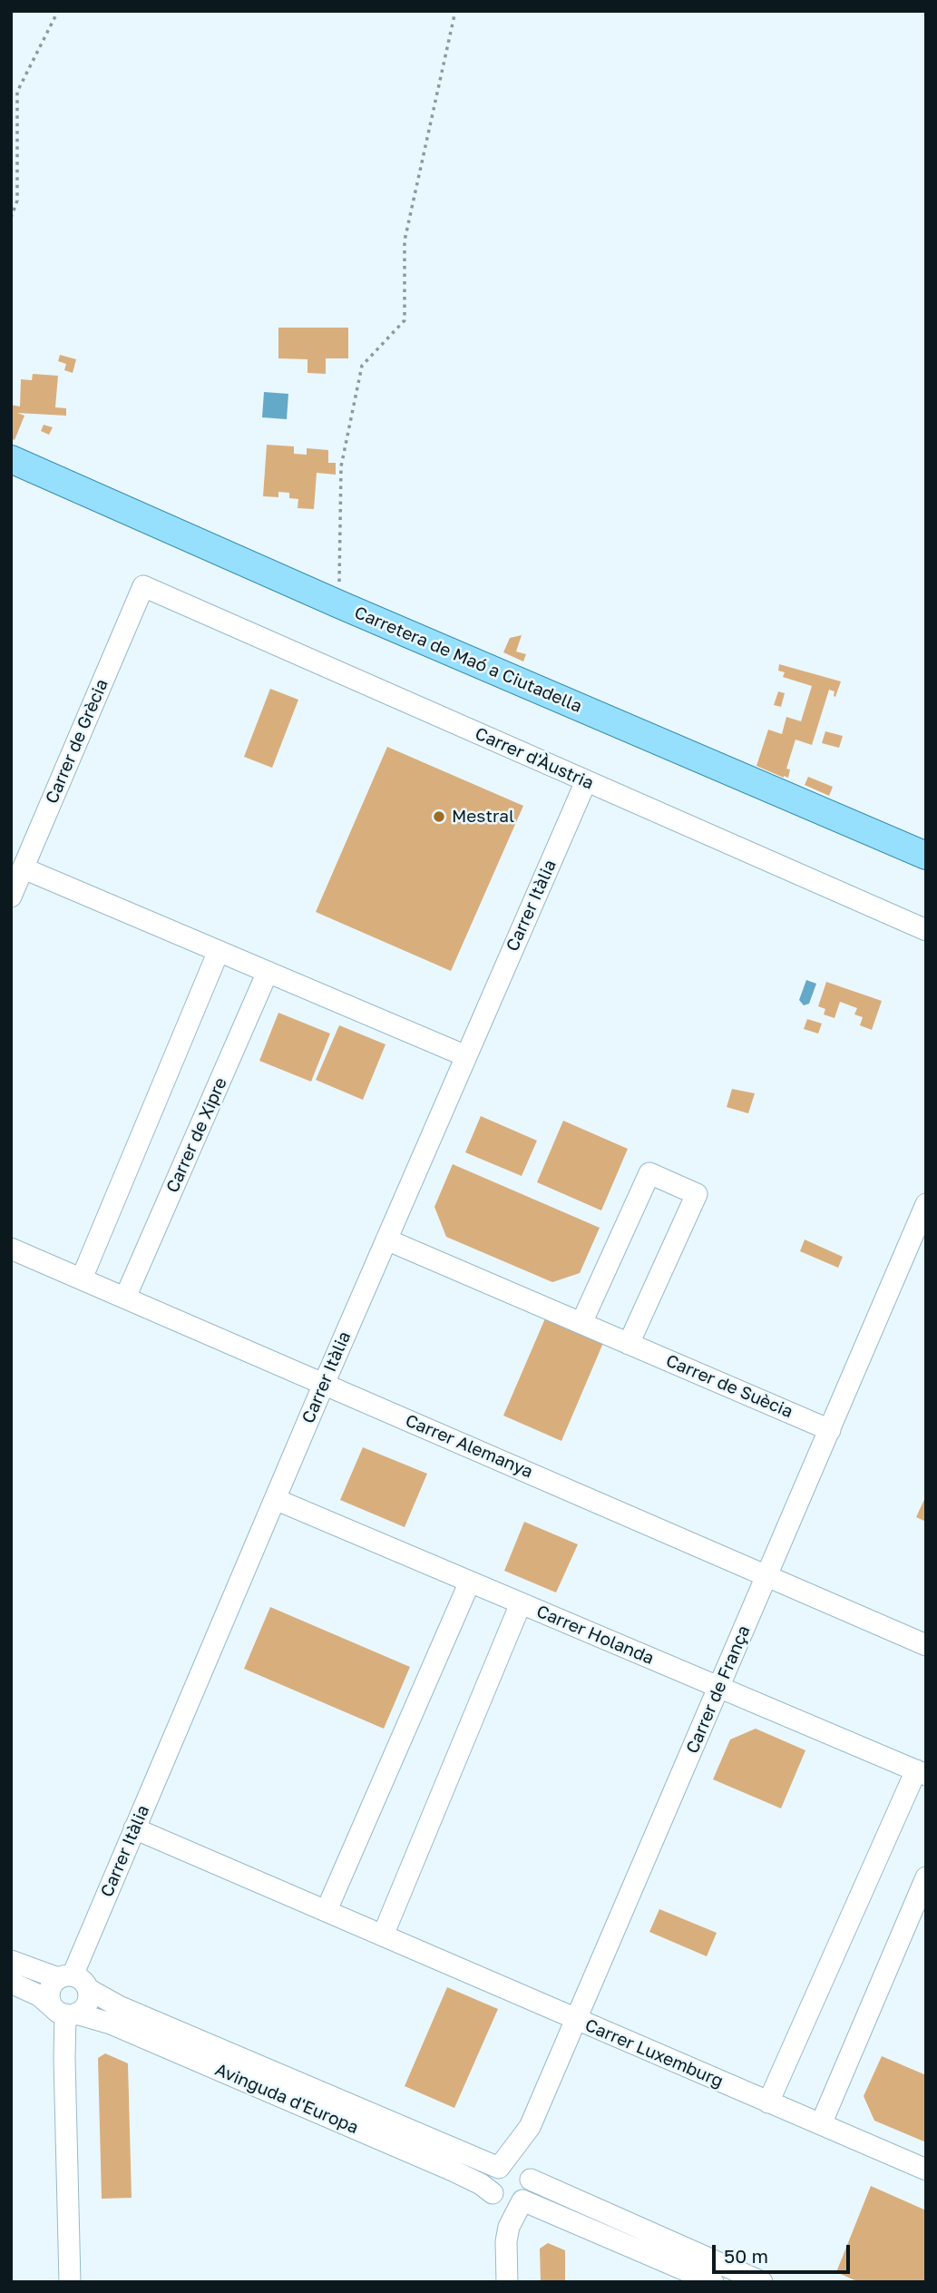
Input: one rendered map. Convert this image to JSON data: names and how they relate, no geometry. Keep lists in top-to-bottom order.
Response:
{
  "streets": {
    "main road": ["Carretera de Maó a Ciutadella"],
    "street": [
      "Carrer de Grècia",
      "Carrer d'Àustria",
      "Carrer Itàlia",
      "Carrer de Xipre",
      "Carrer de Suècia",
      "Carrer Alemanya",
      "Carrer Holanda",
      "Carrer de França",
      "Carrer Luxemburg",
      "Avinguda d'Europa"
    ]
  },
  "crossings": [
    ["Carrer de Grècia", "Carrer d'Àustria"],
    ["Carrer d'Àustria", "Carrer Itàlia"],
    ["Carrer Itàlia", "Carrer de Suècia"],
    ["Carrer Itàlia", "Carrer Alemanya"],
    ["Carrer Itàlia", "Carrer Holanda"],
    ["Carrer Itàlia", "Carrer Luxemburg"],
    ["Carrer Itàlia", "Avinguda d'Europa"],
    ["Carrer de Xipre", "Carrer Alemanya"],
    ["Carrer de Suècia", "Carrer de França"],
    ["Carrer Alemanya", "Carrer de França"],
    ["Carrer Holanda", "Carrer de França"],
    ["Carrer Holanda", "Carrer Luxemburg"],
    ["Carrer de França", "Carrer Luxemburg"],
    ["Carrer de França", "Avinguda d'Europa"]
  ],
  "places": ["Mestral"],
  "scale_bar": "50 m"
}
